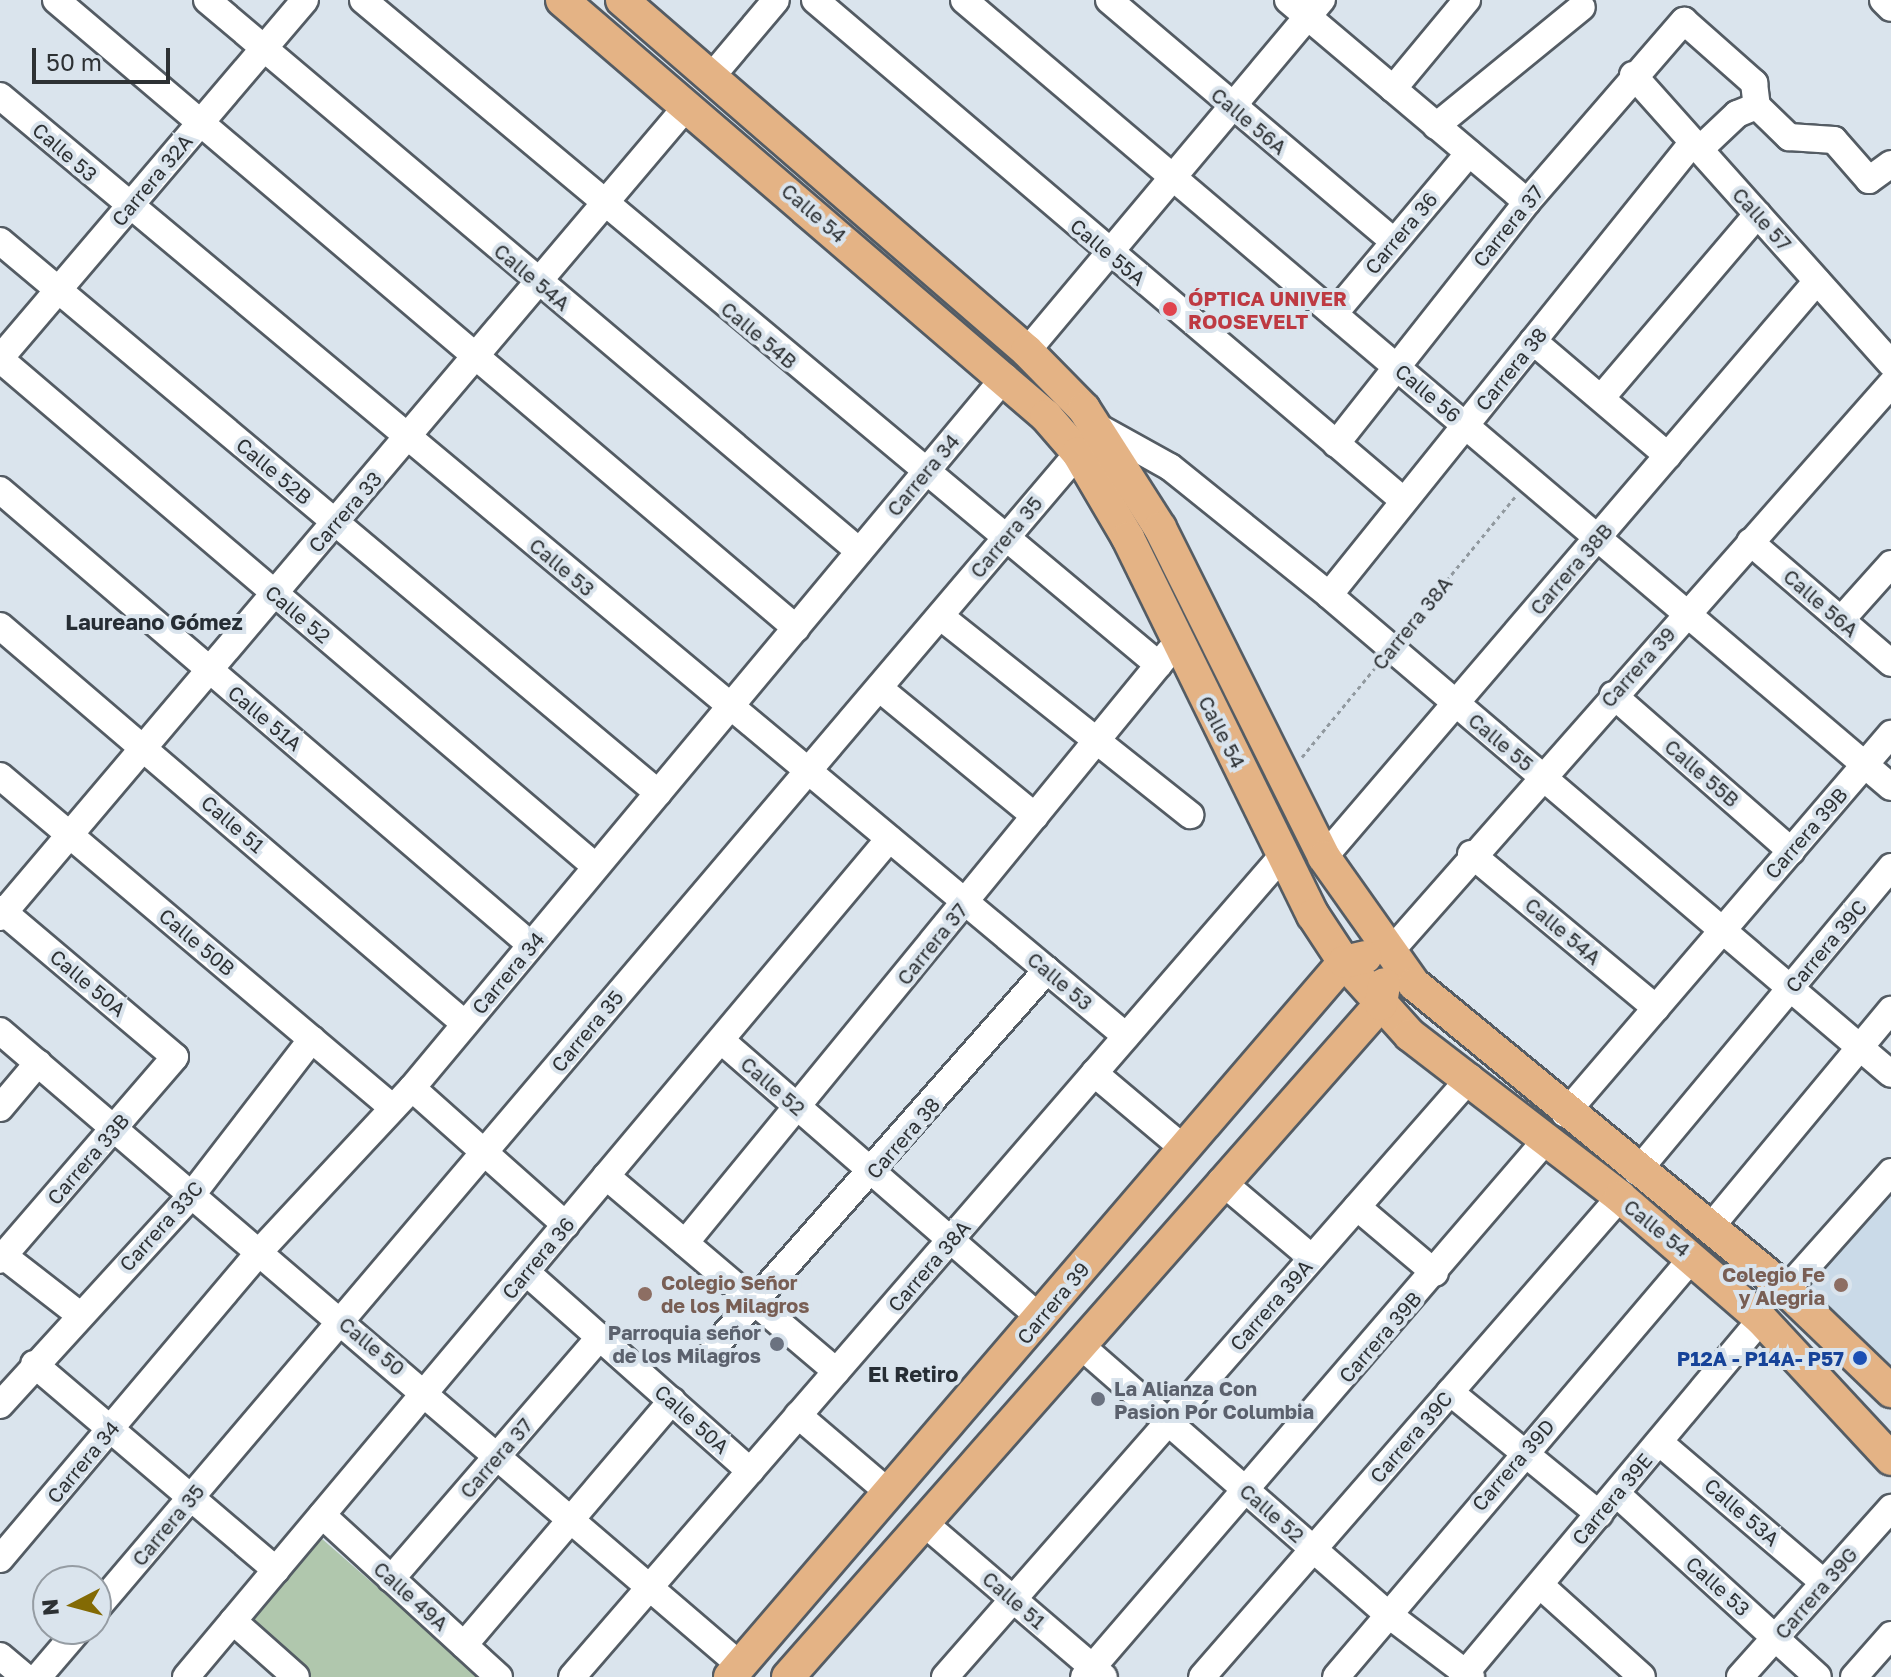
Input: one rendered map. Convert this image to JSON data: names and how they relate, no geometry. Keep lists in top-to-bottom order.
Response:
{
  "streets": {
    "main road": ["Calle 54", "Carrera 39"],
    "street": [
      "Calle 56A",
      "Calle 53",
      "Carrera 32A",
      "Calle 57",
      "Carrera 37",
      "Carrera 36",
      "Calle 55A",
      "Calle 54A",
      "Calle 54B",
      "Carrera 38",
      "Calle 56",
      "Calle 52B",
      "Carrera 34",
      "Carrera 33",
      "Carrera 35",
      "Carrera 38B",
      "Calle 52",
      "Carrera 38A",
      "Calle 51A",
      "Calle 55",
      "Calle 55B",
      "Calle 51",
      "Carrera 39B",
      "Calle 50B",
      "Carrera 39C",
      "Calle 50A",
      "Carrera 33B",
      "Carrera 33C",
      "Carrera 39A",
      "Calle 50",
      "Carrera 39D",
      "Carrera 39E",
      "Calle 53A",
      "Carrera 39G",
      "Calle 49A"
    ]
  },
  "crossings": [
    ["Calle 56A", "Carrera 36"],
    ["Calle 56A", "Carrera 39"],
    ["Calle 53", "Carrera 32A"],
    ["Calle 53", "Carrera 37"],
    ["Calle 53", "Carrera 36"],
    ["Calle 53", "Carrera 38"],
    ["Calle 53", "Carrera 34"],
    ["Calle 53", "Carrera 33"],
    ["Calle 53", "Carrera 35"],
    ["Calle 53", "Carrera 38A"],
    ["Calle 53", "Carrera 39E"],
    ["Calle 53", "Carrera 39G"],
    ["Carrera 32A", "Calle 54A"],
    ["Carrera 32A", "Calle 52B"],
    ["Carrera 32A", "Calle 52"],
    ["Calle 54", "Carrera 37"],
    ["Calle 54", "Calle 54B"],
    ["Calle 54", "Carrera 34"],
    ["Calle 54", "Carrera 33"],
    ["Calle 54", "Carrera 35"],
    ["Calle 54", "Carrera 38B"],
    ["Calle 54", "Carrera 38A"],
    ["Calle 54", "Carrera 39"],
    ["Calle 54", "Calle 55"],
    ["Calle 54", "Carrera 39B"],
    ["Calle 54", "Carrera 39C"],
    ["Calle 54", "Carrera 39A"],
    ["Calle 54", "Carrera 39D"],
    ["Calle 54", "Carrera 39E"],
    ["Calle 57", "Carrera 37"],
    ["Calle 57", "Carrera 38"],
    ["Calle 57", "Carrera 38B"],
    ["Carrera 37", "Calle 55A"],
    ["Carrera 37", "Calle 54B"],
    ["Carrera 37", "Carrera 38"],
    ["Carrera 37", "Calle 56"],
    ["Carrera 37", "Calle 52"],
    ["Carrera 37", "Calle 50A"],
    ["Carrera 37", "Calle 50"],
    ["Carrera 37", "Calle 49A"],
    ["Carrera 36", "Calle 56"],
    ["Carrera 36", "Calle 52"],
    ["Carrera 36", "Calle 50A"],
    ["Carrera 36", "Calle 50"],
    ["Carrera 36", "Calle 49A"],
    ["Calle 55A", "Carrera 38"],
    ["Calle 54A", "Carrera 34"],
    ["Calle 54A", "Carrera 33"],
    ["Calle 54A", "Carrera 39"],
    ["Calle 54A", "Carrera 39B"],
    ["Calle 54B", "Carrera 34"],
    ["Calle 54B", "Carrera 33"],
    ["Calle 54B", "Carrera 35"],
    ["Carrera 38", "Calle 56"],
    ["Carrera 38", "Calle 52"],
    ["Carrera 38", "Calle 55"],
    ["Calle 56", "Carrera 38B"],
    ["Calle 56", "Carrera 38A"],
    ["Calle 56", "Carrera 39"],
    ["Calle 56", "Carrera 39B"],
    ["Calle 52B", "Carrera 34"],
    ["Calle 52B", "Carrera 33"],
    ["Carrera 34", "Calle 52"],
    ["Carrera 34", "Calle 51A"],
    ["Carrera 34", "Calle 51"],
    ["Carrera 34", "Calle 50B"],
    ["Carrera 34", "Calle 50"],
    ["Carrera 33", "Calle 52"],
    ["Carrera 33", "Calle 51A"],
    ["Carrera 33", "Calle 51"],
    ["Carrera 33", "Calle 50B"],
    ["Carrera 33", "Calle 50A"],
    ["Carrera 35", "Calle 50"],
    ["Carrera 38B", "Calle 55"],
    ["Calle 52", "Carrera 38A"],
    ["Calle 52", "Carrera 39"],
    ["Calle 52", "Carrera 39B"],
    ["Calle 52", "Carrera 39C"],
    ["Calle 52", "Carrera 39A"],
    ["Calle 52", "Carrera 39D"],
    ["Calle 52", "Carrera 39E"],
    ["Carrera 38A", "Calle 55"],
    ["Carrera 38A", "Calle 50A"],
    ["Carrera 38A", "Calle 50"],
    ["Carrera 39", "Calle 55"],
    ["Carrera 39", "Calle 55B"],
    ["Carrera 39", "Calle 50"],
    ["Calle 55", "Carrera 39B"],
    ["Calle 55", "Carrera 39C"],
    ["Calle 55B", "Carrera 39B"],
    ["Calle 51", "Carrera 39B"],
    ["Calle 51", "Carrera 39A"],
    ["Calle 50B", "Carrera 33C"],
    ["Calle 50A", "Carrera 33B"],
    ["Carrera 33B", "Calle 50"],
    ["Carrera 33C", "Calle 50"],
    ["Carrera 39E", "Calle 53A"],
    ["Calle 53A", "Carrera 39G"]
  ],
  "districts": ["Laureano Gómez", "El Retiro"],
  "places": [
    "ÓPTICA UNIVER ROOSEVELT",
    "Colegio Fe y Alegria",
    "Colegio Señor de los Milagros",
    "Parroquia señor de los Milagros",
    "P12A - P14A- P57",
    "La Alianza Con Pasion Por Columbia"
  ],
  "scale_bar": "50 m",
  "north": "left"
}
